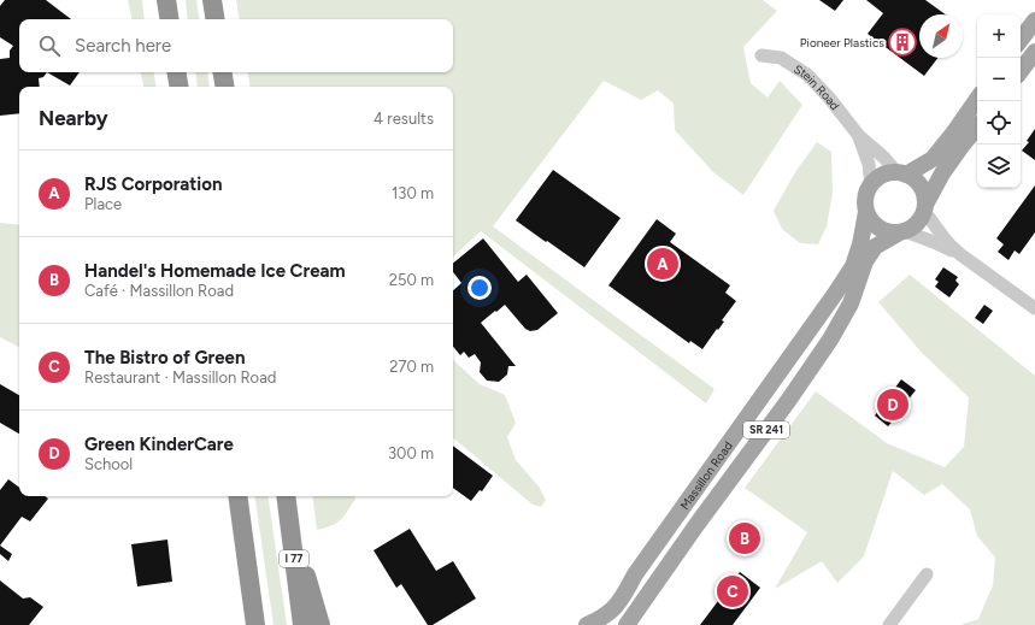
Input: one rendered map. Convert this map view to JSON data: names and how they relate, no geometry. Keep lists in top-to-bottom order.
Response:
{
  "streets": {
    "highway": ["I 77"],
    "main road": ["SR 241", "Massillon Road"],
    "street": ["Stein Road"]
  },
  "crossings": [
    ["Stein Road", "SR 241"],
    ["Stein Road", "Massillon Road"],
    ["SR 241", "Massillon Road"]
  ],
  "places": {
    "building": ["Pioneer Plastics"]
  },
  "north": "top right",
  "page": {
    "map_buttons": ["+", "−"],
    "search": "Search here",
    "heading": ["Nearby", "4 results"],
    "list": [
      {
        "mark": "A",
        "name": "RJS Corporation",
        "note": "Place",
        "value": "130 m"
      },
      {
        "mark": "B",
        "name": "Handel's Homemade Ice Cream",
        "note": "Café · Massillon Road",
        "value": "250 m"
      },
      {
        "mark": "C",
        "name": "The Bistro of Green",
        "note": "Restaurant · Massillon Road",
        "value": "270 m"
      },
      {
        "mark": "D",
        "name": "Green KinderCare",
        "note": "School",
        "value": "300 m"
      }
    ],
    "pins": [
      "A",
      "D",
      "B",
      "C"
    ]
  }
}
